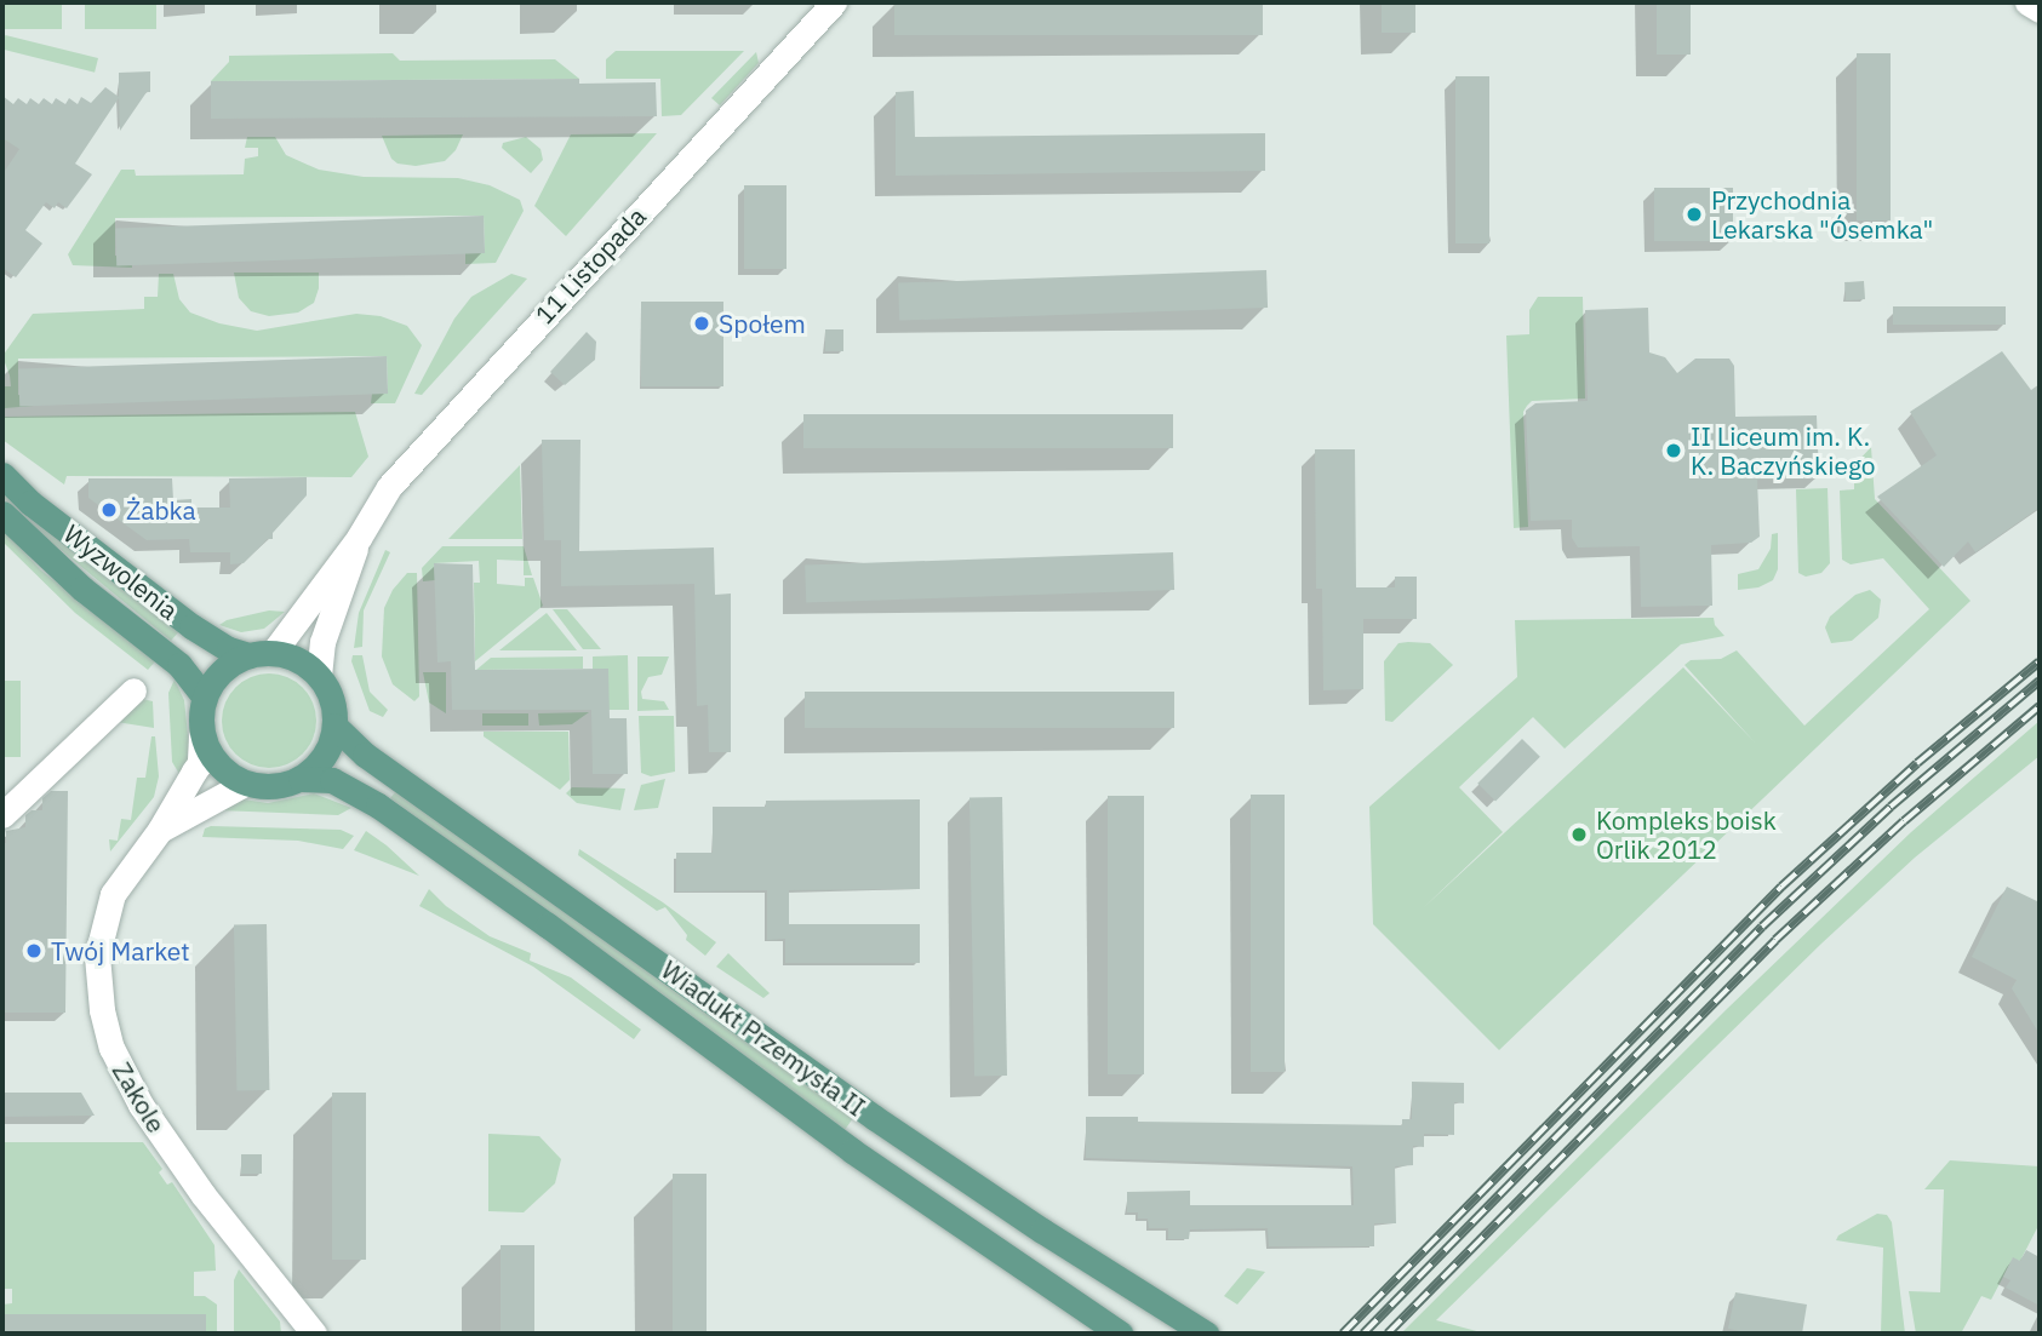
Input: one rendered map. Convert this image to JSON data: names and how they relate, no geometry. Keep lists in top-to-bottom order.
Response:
{
  "streets": {
    "main road": ["Wyzwolenia", "Wiadukt Przemysła II"],
    "street": ["11 Listopada", "Zakole"]
  },
  "crossings": [
    ["11 Listopada", "Wyzwolenia"],
    ["11 Listopada", "Wiadukt Przemysła II"],
    ["11 Listopada", "Zakole"],
    ["Wyzwolenia", "Wiadukt Przemysła II"],
    ["Wyzwolenia", "Zakole"],
    ["Wiadukt Przemysła II", "Zakole"]
  ],
  "places": [
    "Przychodnia Lekarska \"Ósemka\"",
    "Społem",
    "II Liceum im. K. K. Baczyńskiego",
    "Żabka",
    "Kompleks boisk Orlik 2012",
    "Twój Market"
  ]
}
